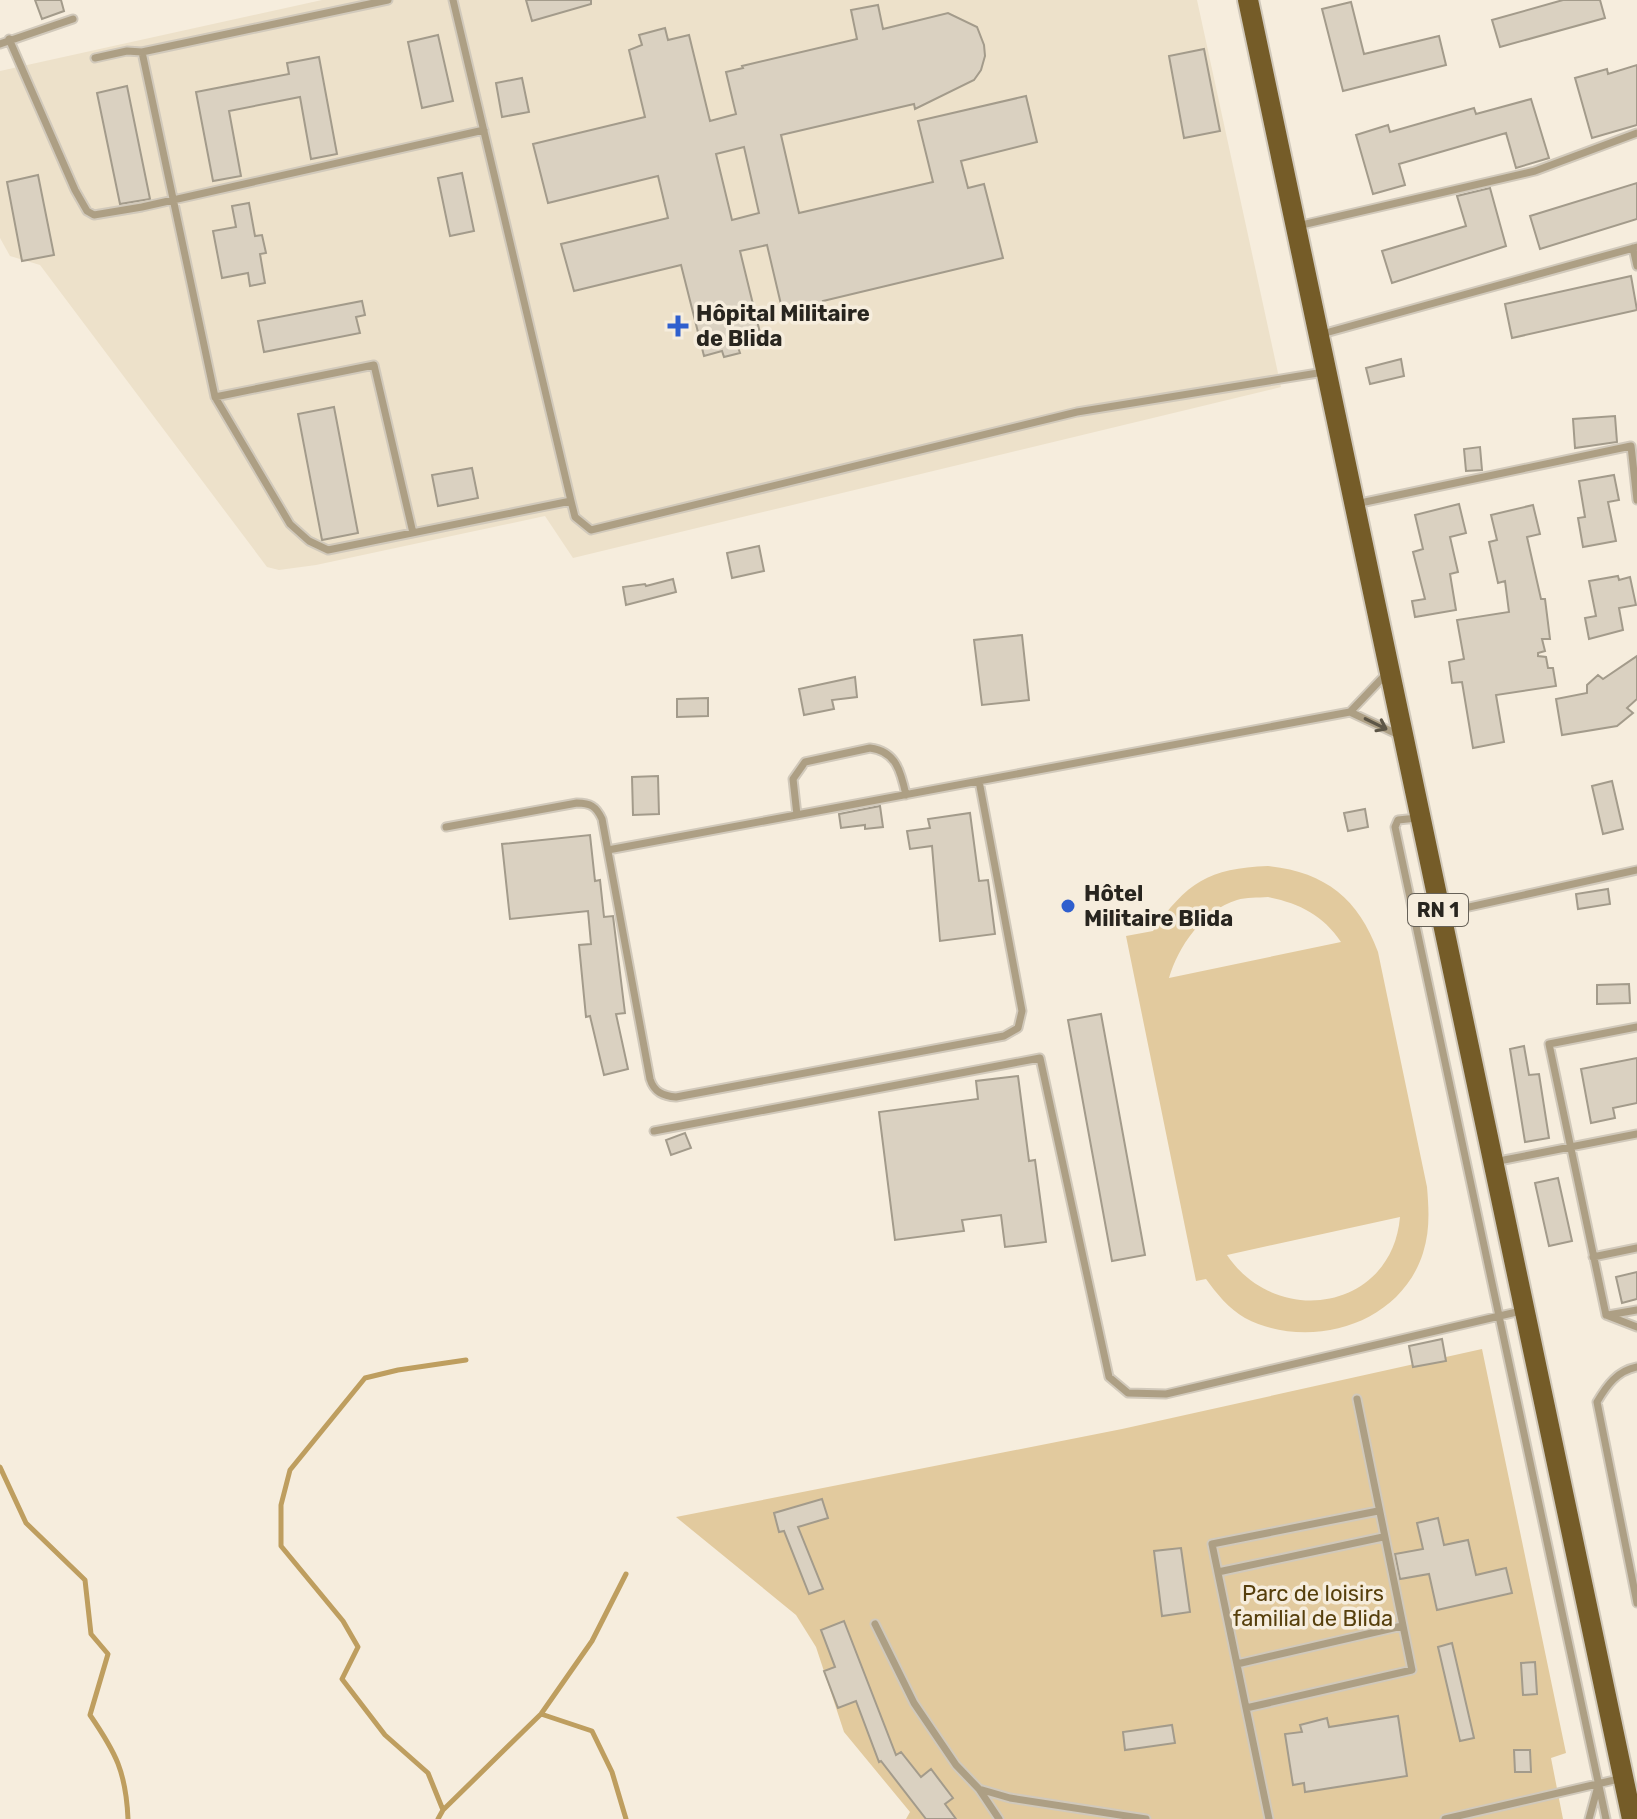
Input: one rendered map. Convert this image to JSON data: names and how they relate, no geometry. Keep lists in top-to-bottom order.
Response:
{
  "streets": {
    "main road": ["RN 1"]
  },
  "parks": ["Parc de loisirs familial de Blida"],
  "places": {
    "health": ["Hôpital Militaire de Blida"],
    "other": ["Hôtel Militaire Blida"]
  }
}
